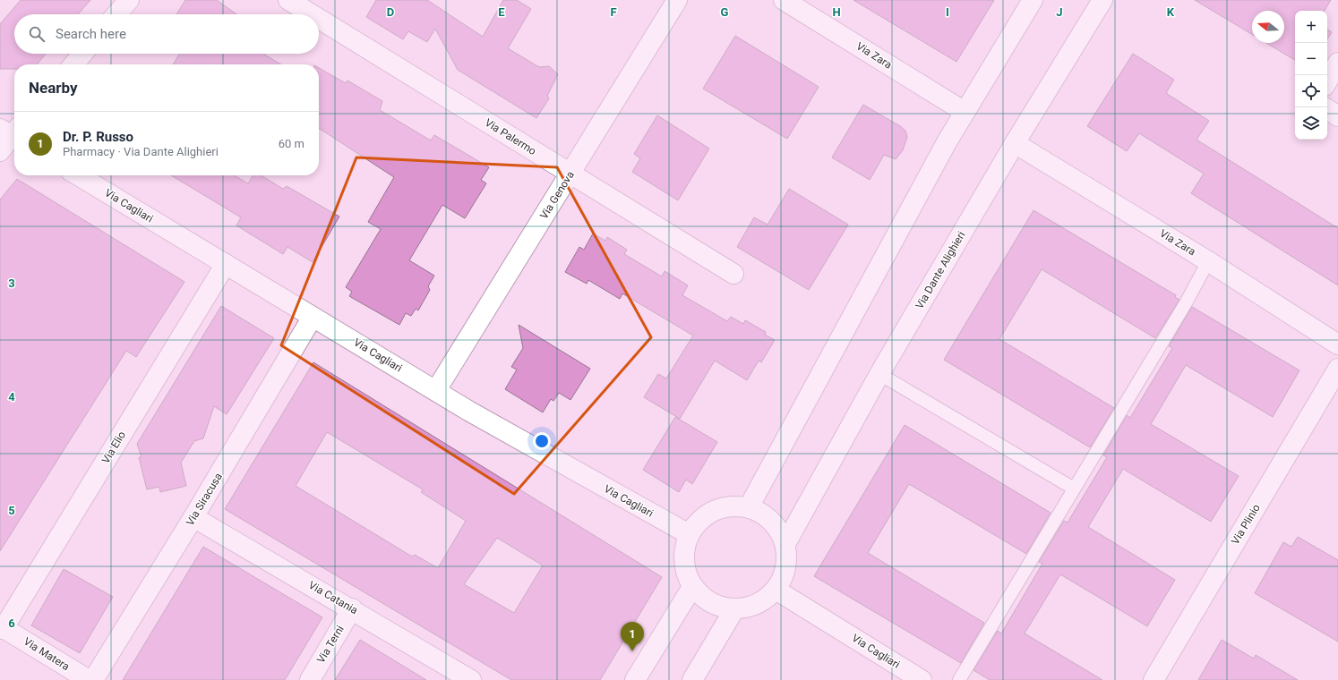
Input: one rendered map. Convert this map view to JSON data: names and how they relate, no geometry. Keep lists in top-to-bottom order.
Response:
{
  "streets": {
    "street": [
      "Via Zara",
      "Via Palermo",
      "Via Genova",
      "Via Cagliari",
      "Via Dante Alighieri",
      "Via Elio",
      "Via Siracusa",
      "Via Plinio",
      "Via Catania",
      "Via Terni",
      "Via Matera"
    ]
  },
  "crossings": [
    ["Via Zara", "Via Dante Alighieri"],
    ["Via Palermo", "Via Genova"],
    ["Via Genova", "Via Cagliari"],
    ["Via Cagliari", "Via Dante Alighieri"],
    ["Via Cagliari", "Via Elio"],
    ["Via Cagliari", "Via Siracusa"],
    ["Via Elio", "Via Matera"],
    ["Via Siracusa", "Via Catania"],
    ["Via Catania", "Via Terni"]
  ],
  "north": "left",
  "page": {
    "map_buttons": ["+", "−"],
    "search": "Search here",
    "heading": "Nearby",
    "list": [
      {
        "mark": "1",
        "name": "Dr. P. Russo",
        "note": "Pharmacy · Via Dante Alighieri",
        "value": "60 m"
      }
    ],
    "pins": "1"
  },
  "grid": {
    "columns": [
      "D",
      "E",
      "F",
      "G",
      "H",
      "I",
      "J",
      "K"
    ],
    "rows": [
      "3",
      "4",
      "5",
      "6"
    ]
  }
}
